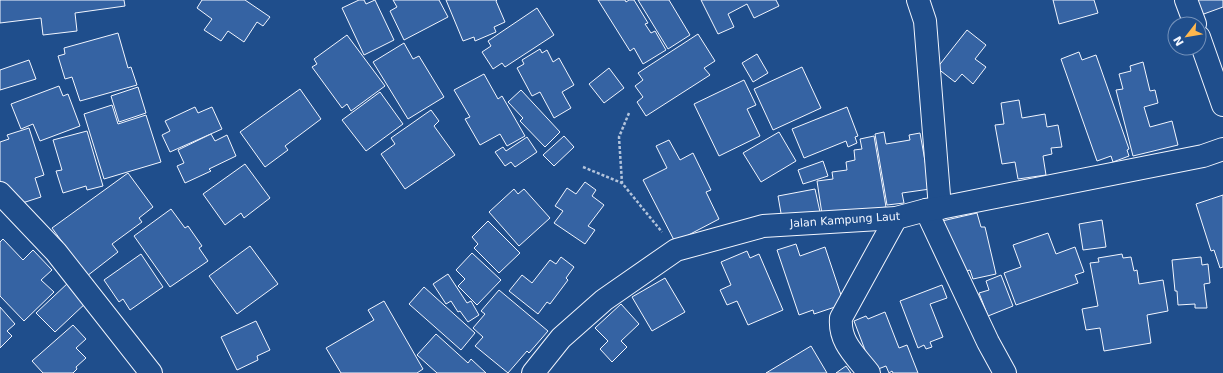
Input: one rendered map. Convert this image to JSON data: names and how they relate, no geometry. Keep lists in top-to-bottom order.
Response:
{
  "streets": {
    "street": ["Jalan Kampung Laut"]
  },
  "north": "bottom left"
}
